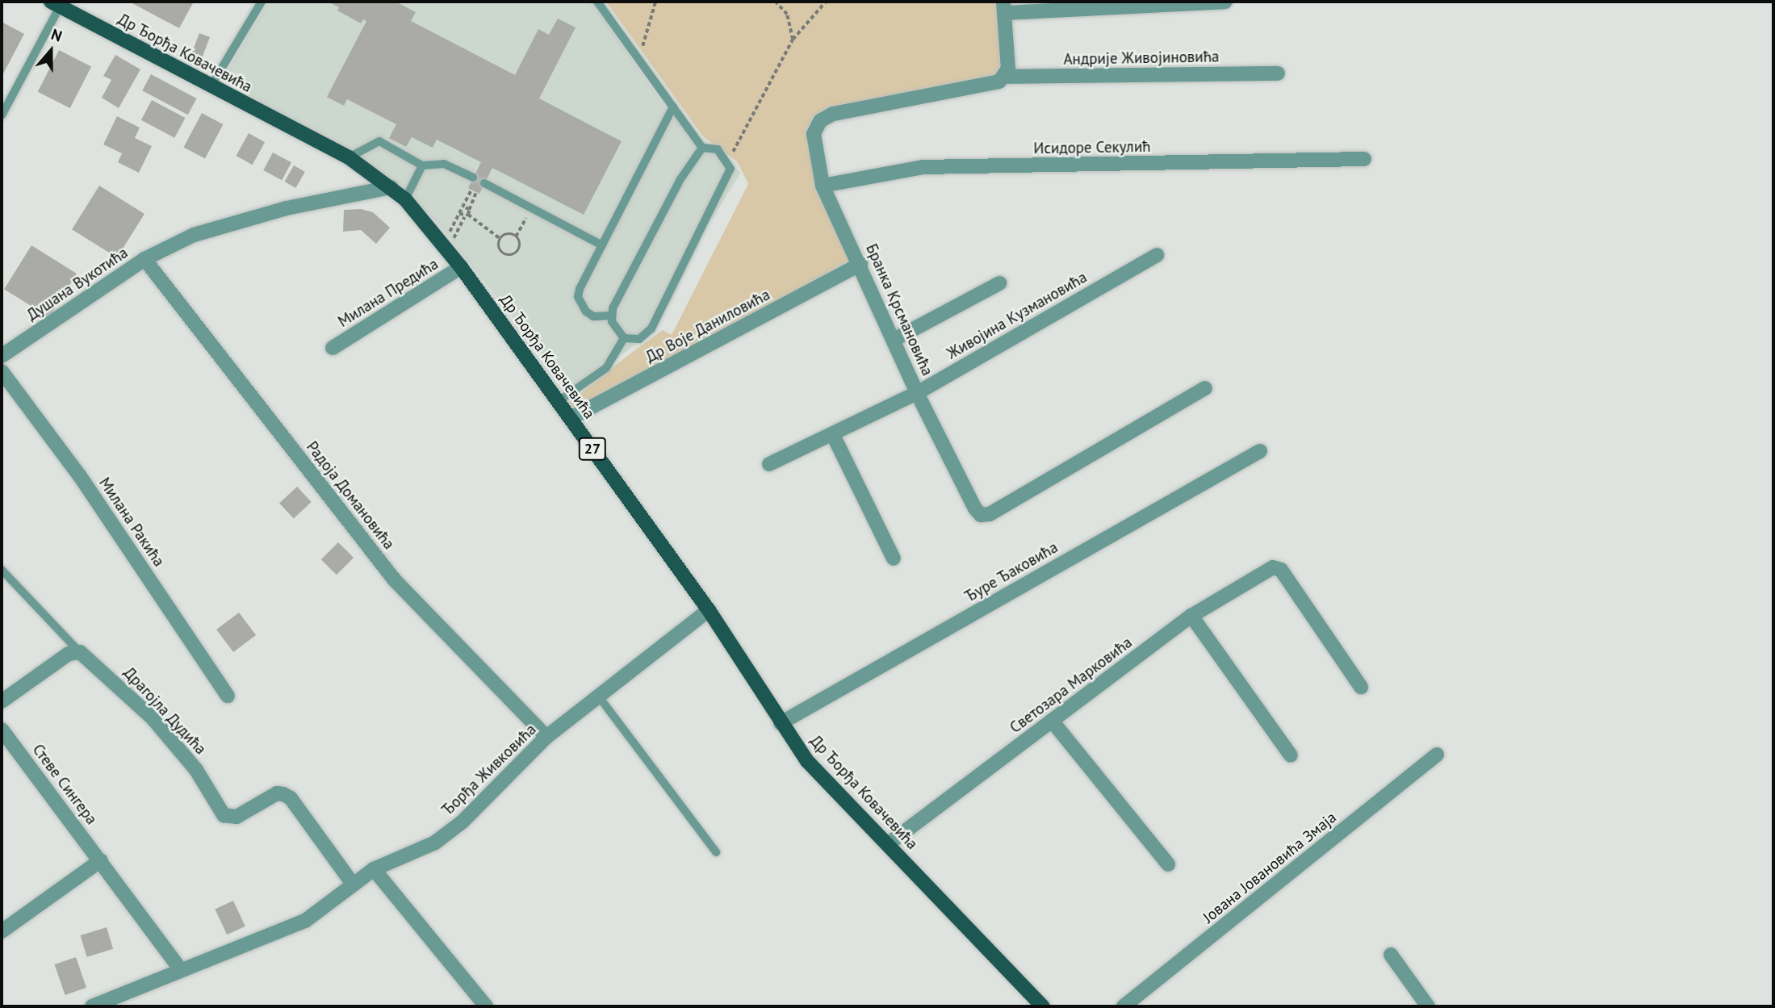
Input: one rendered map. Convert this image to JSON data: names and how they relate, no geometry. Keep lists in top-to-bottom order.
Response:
{
  "streets": {
    "main road": ["Др Ђорђа Ковачевића", "27"],
    "street": [
      "Андрије Живојиновића",
      "Исидоре Секулић",
      "Душана Вукотића",
      "Милана Предића",
      "Бранка Крсмановића",
      "Живојина Кузмановића",
      "Др Воје Даниловића",
      "Радоја Домановића",
      "Милана Ракића",
      "Ђуре Ђаковића",
      "Светозара Марковића",
      "Драгојла Дудића",
      "Ђорђа Живковића",
      "Стеве Сингера",
      "Јована Јовановића Змаја"
    ]
  },
  "crossings": [
    ["Др Ђорђа Ковачевића", "Душана Вукотића"],
    ["Др Ђорђа Ковачевића", "Милана Предића"],
    ["Др Ђорђа Ковачевића", "Др Воје Даниловића"],
    ["Др Ђорђа Ковачевића", "Ђуре Ђаковића"],
    ["Др Ђорђа Ковачевића", "Светозара Марковића"],
    ["Др Ђорђа Ковачевића", "Ђорђа Живковића"],
    ["Андрије Живојиновића", "Бранка Крсмановића"],
    ["Исидоре Секулић", "Бранка Крсмановића"],
    ["Душана Вукотића", "Радоја Домановића"],
    ["Бранка Крсмановића", "Живојина Кузмановића"],
    ["Бранка Крсмановића", "Др Воје Даниловића"],
    ["Радоја Домановића", "Ђорђа Живковића"],
    ["Драгојла Дудића", "Ђорђа Живковића"],
    ["Ђорђа Живковића", "Стеве Сингера"]
  ],
  "north": "top"
}
